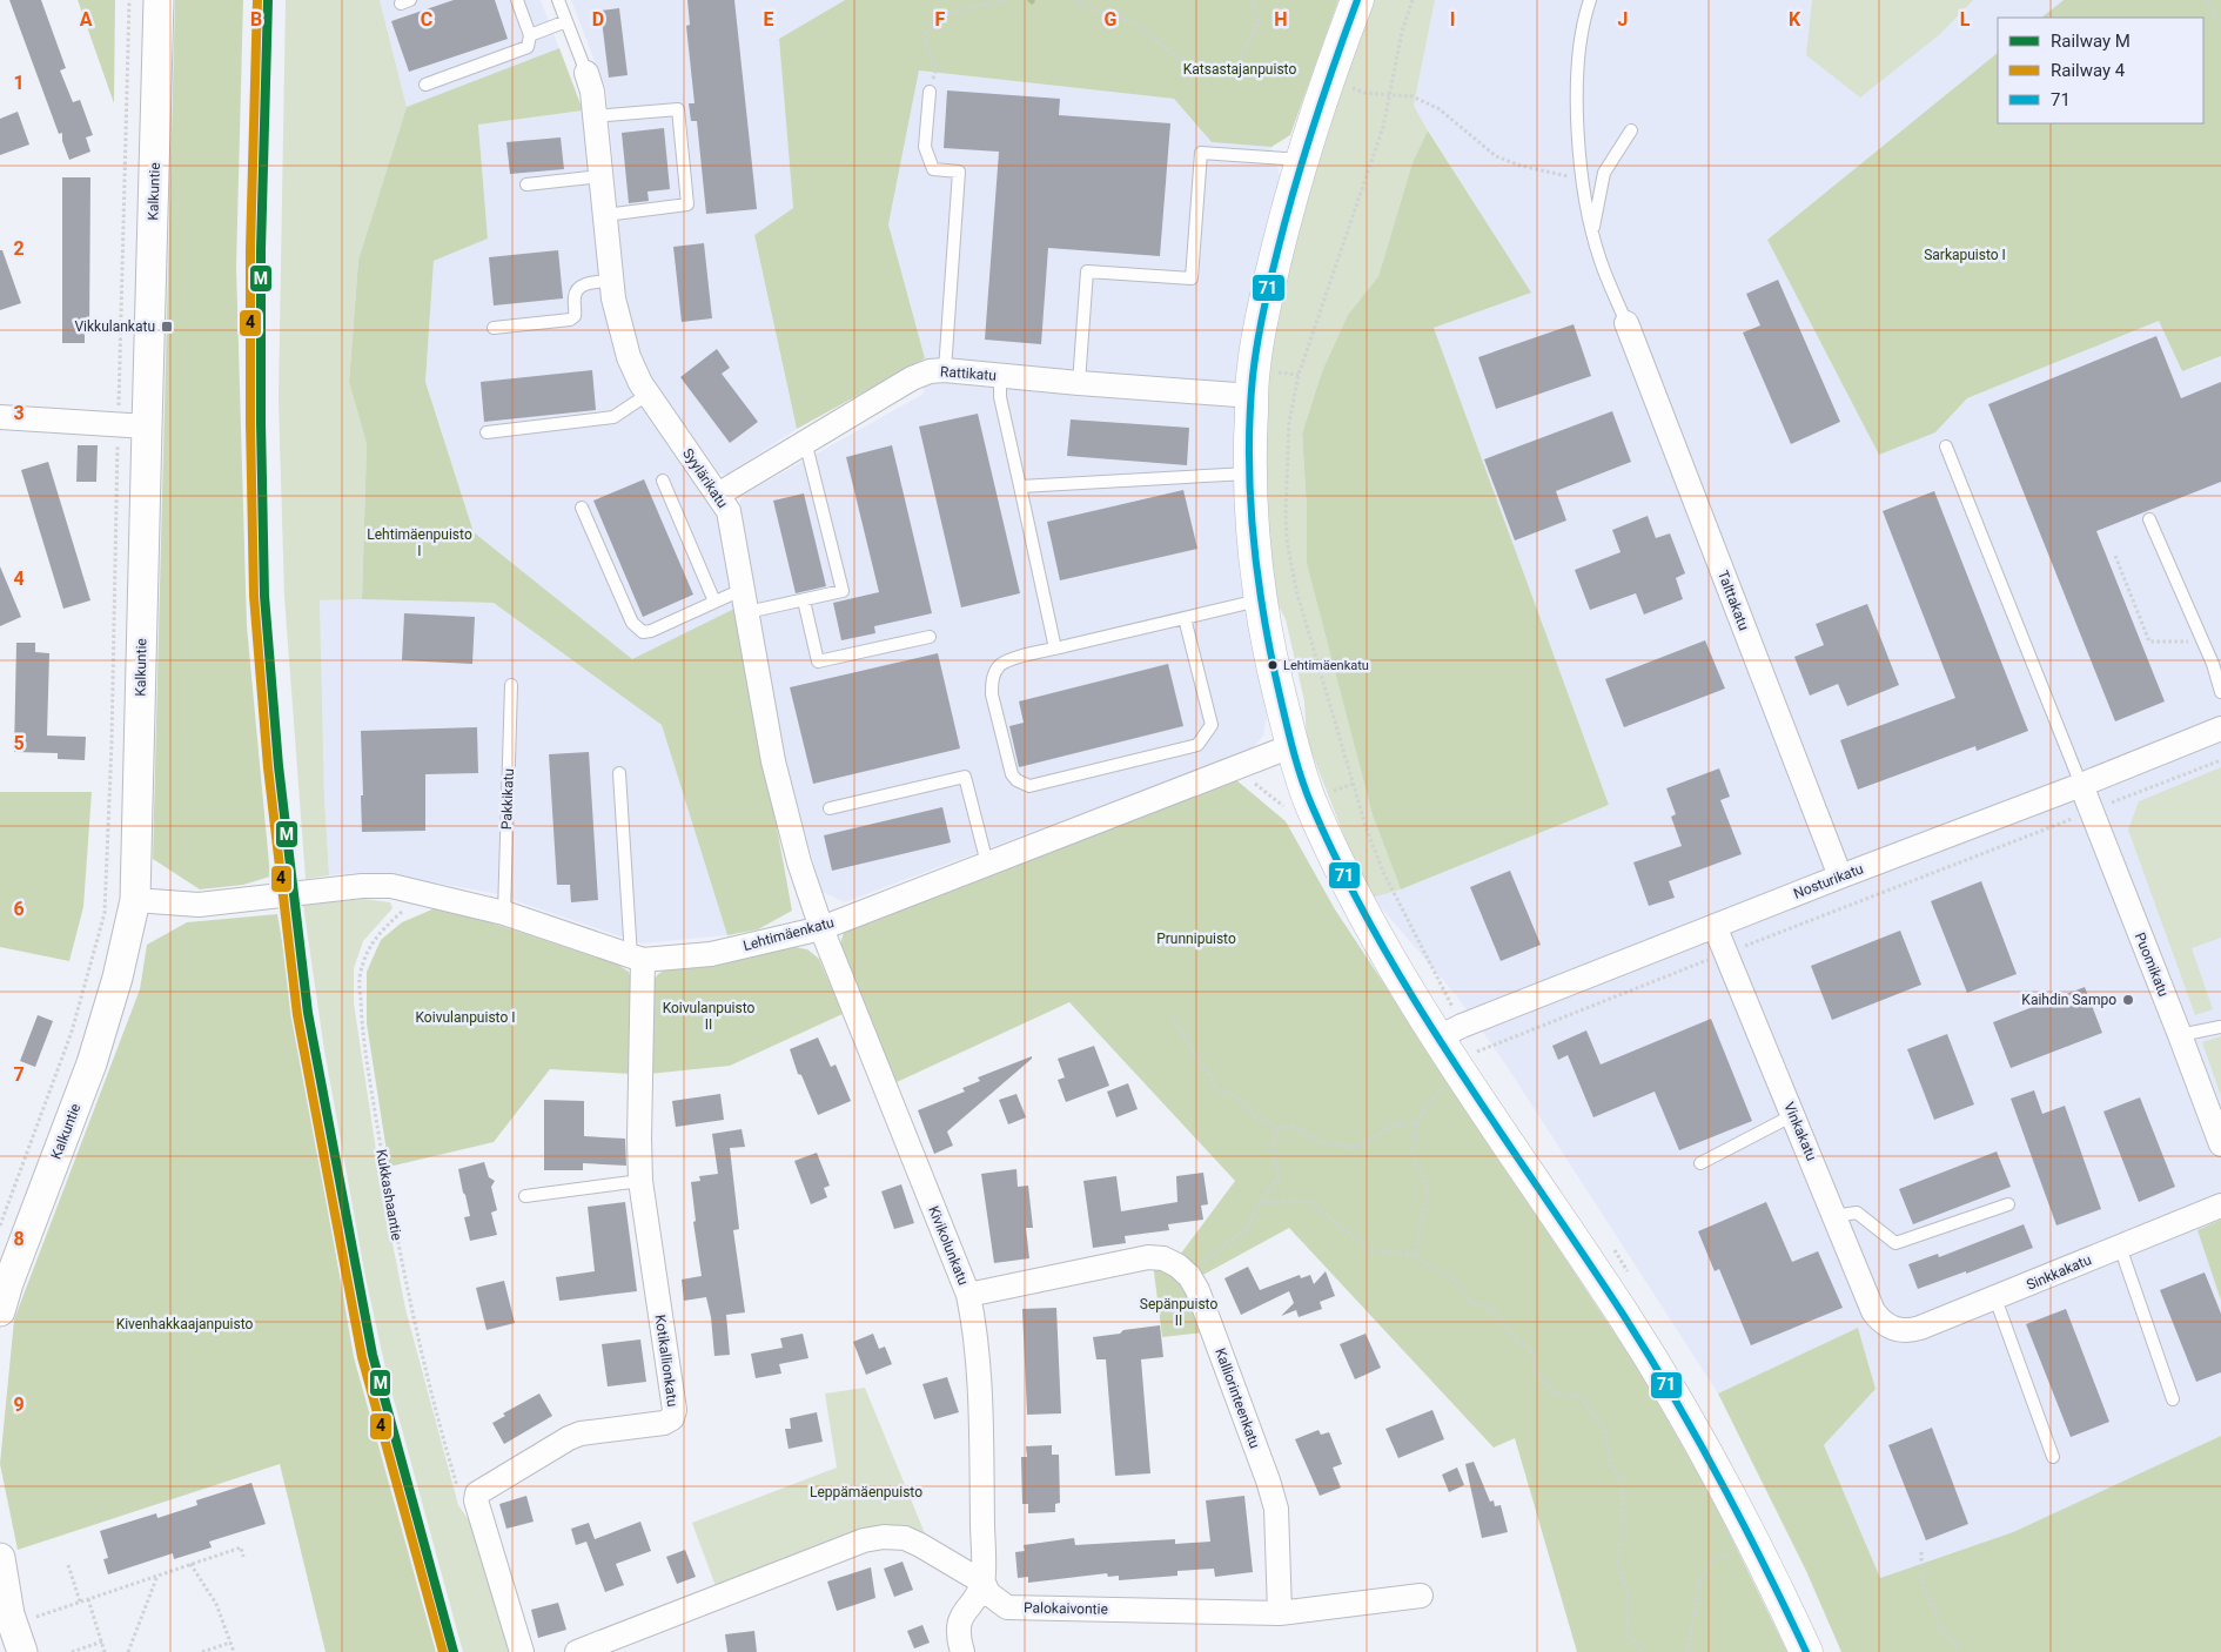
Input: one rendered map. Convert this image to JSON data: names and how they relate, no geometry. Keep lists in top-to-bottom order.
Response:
{
  "streets": {
    "street": [
      "Kalkuntie",
      "Rattikatu",
      "Syylärikatu",
      "Talttakatu",
      "Nosturikatu",
      "Lehtimäenkatu",
      "Puomikatu",
      "Vinkakatu",
      "Kivikolunkatu",
      "Sinkkakatu",
      "Kotikallionkatu",
      "Kalliorinteenkatu",
      "Palokaivontie"
    ],
    "lane": ["Pakkikatu"],
    "path": ["Kukkashaantie"]
  },
  "crossings": [
    ["Kalkuntie", "Lehtimäenkatu"],
    ["Rattikatu", "Syylärikatu"],
    ["Syylärikatu", "Lehtimäenkatu"],
    ["Syylärikatu", "Kivikolunkatu"],
    ["Talttakatu", "Nosturikatu"],
    ["Pakkikatu", "Lehtimäenkatu"],
    ["Nosturikatu", "Puomikatu"],
    ["Nosturikatu", "Vinkakatu"],
    ["Lehtimäenkatu", "Kukkashaantie"],
    ["Lehtimäenkatu", "Kivikolunkatu"],
    ["Lehtimäenkatu", "Kotikallionkatu"],
    ["Vinkakatu", "Sinkkakatu"],
    ["Kukkashaantie", "Kotikallionkatu"],
    ["Kivikolunkatu", "Kalliorinteenkatu"],
    ["Kivikolunkatu", "Palokaivontie"],
    ["Kalliorinteenkatu", "Palokaivontie"]
  ],
  "parks": [
    "Katsastajanpuisto",
    "Sarkapuisto I",
    "Lehtimäenpuisto I",
    "Prunnipuisto",
    "Koivulanpuisto II",
    "Koivulanpuisto I",
    "Sepänpuisto II",
    "Kivenhakkaajanpuisto",
    "Leppämäenpuisto"
  ],
  "places": {
    "transit": ["Vikkulankatu"],
    "other": ["Lehtimäenkatu", "Kaihdin Sampo"]
  },
  "lines": ["rail line M", "rail line 4", "transit line 71"],
  "legend": ["Railway M", "Railway 4", "71"],
  "grid": {
    "columns": [
      "A",
      "B",
      "C",
      "D",
      "E",
      "F",
      "G",
      "H",
      "I",
      "J",
      "K",
      "L"
    ],
    "rows": [
      "1",
      "2",
      "3",
      "4",
      "5",
      "6",
      "7",
      "8",
      "9"
    ]
  }
}
